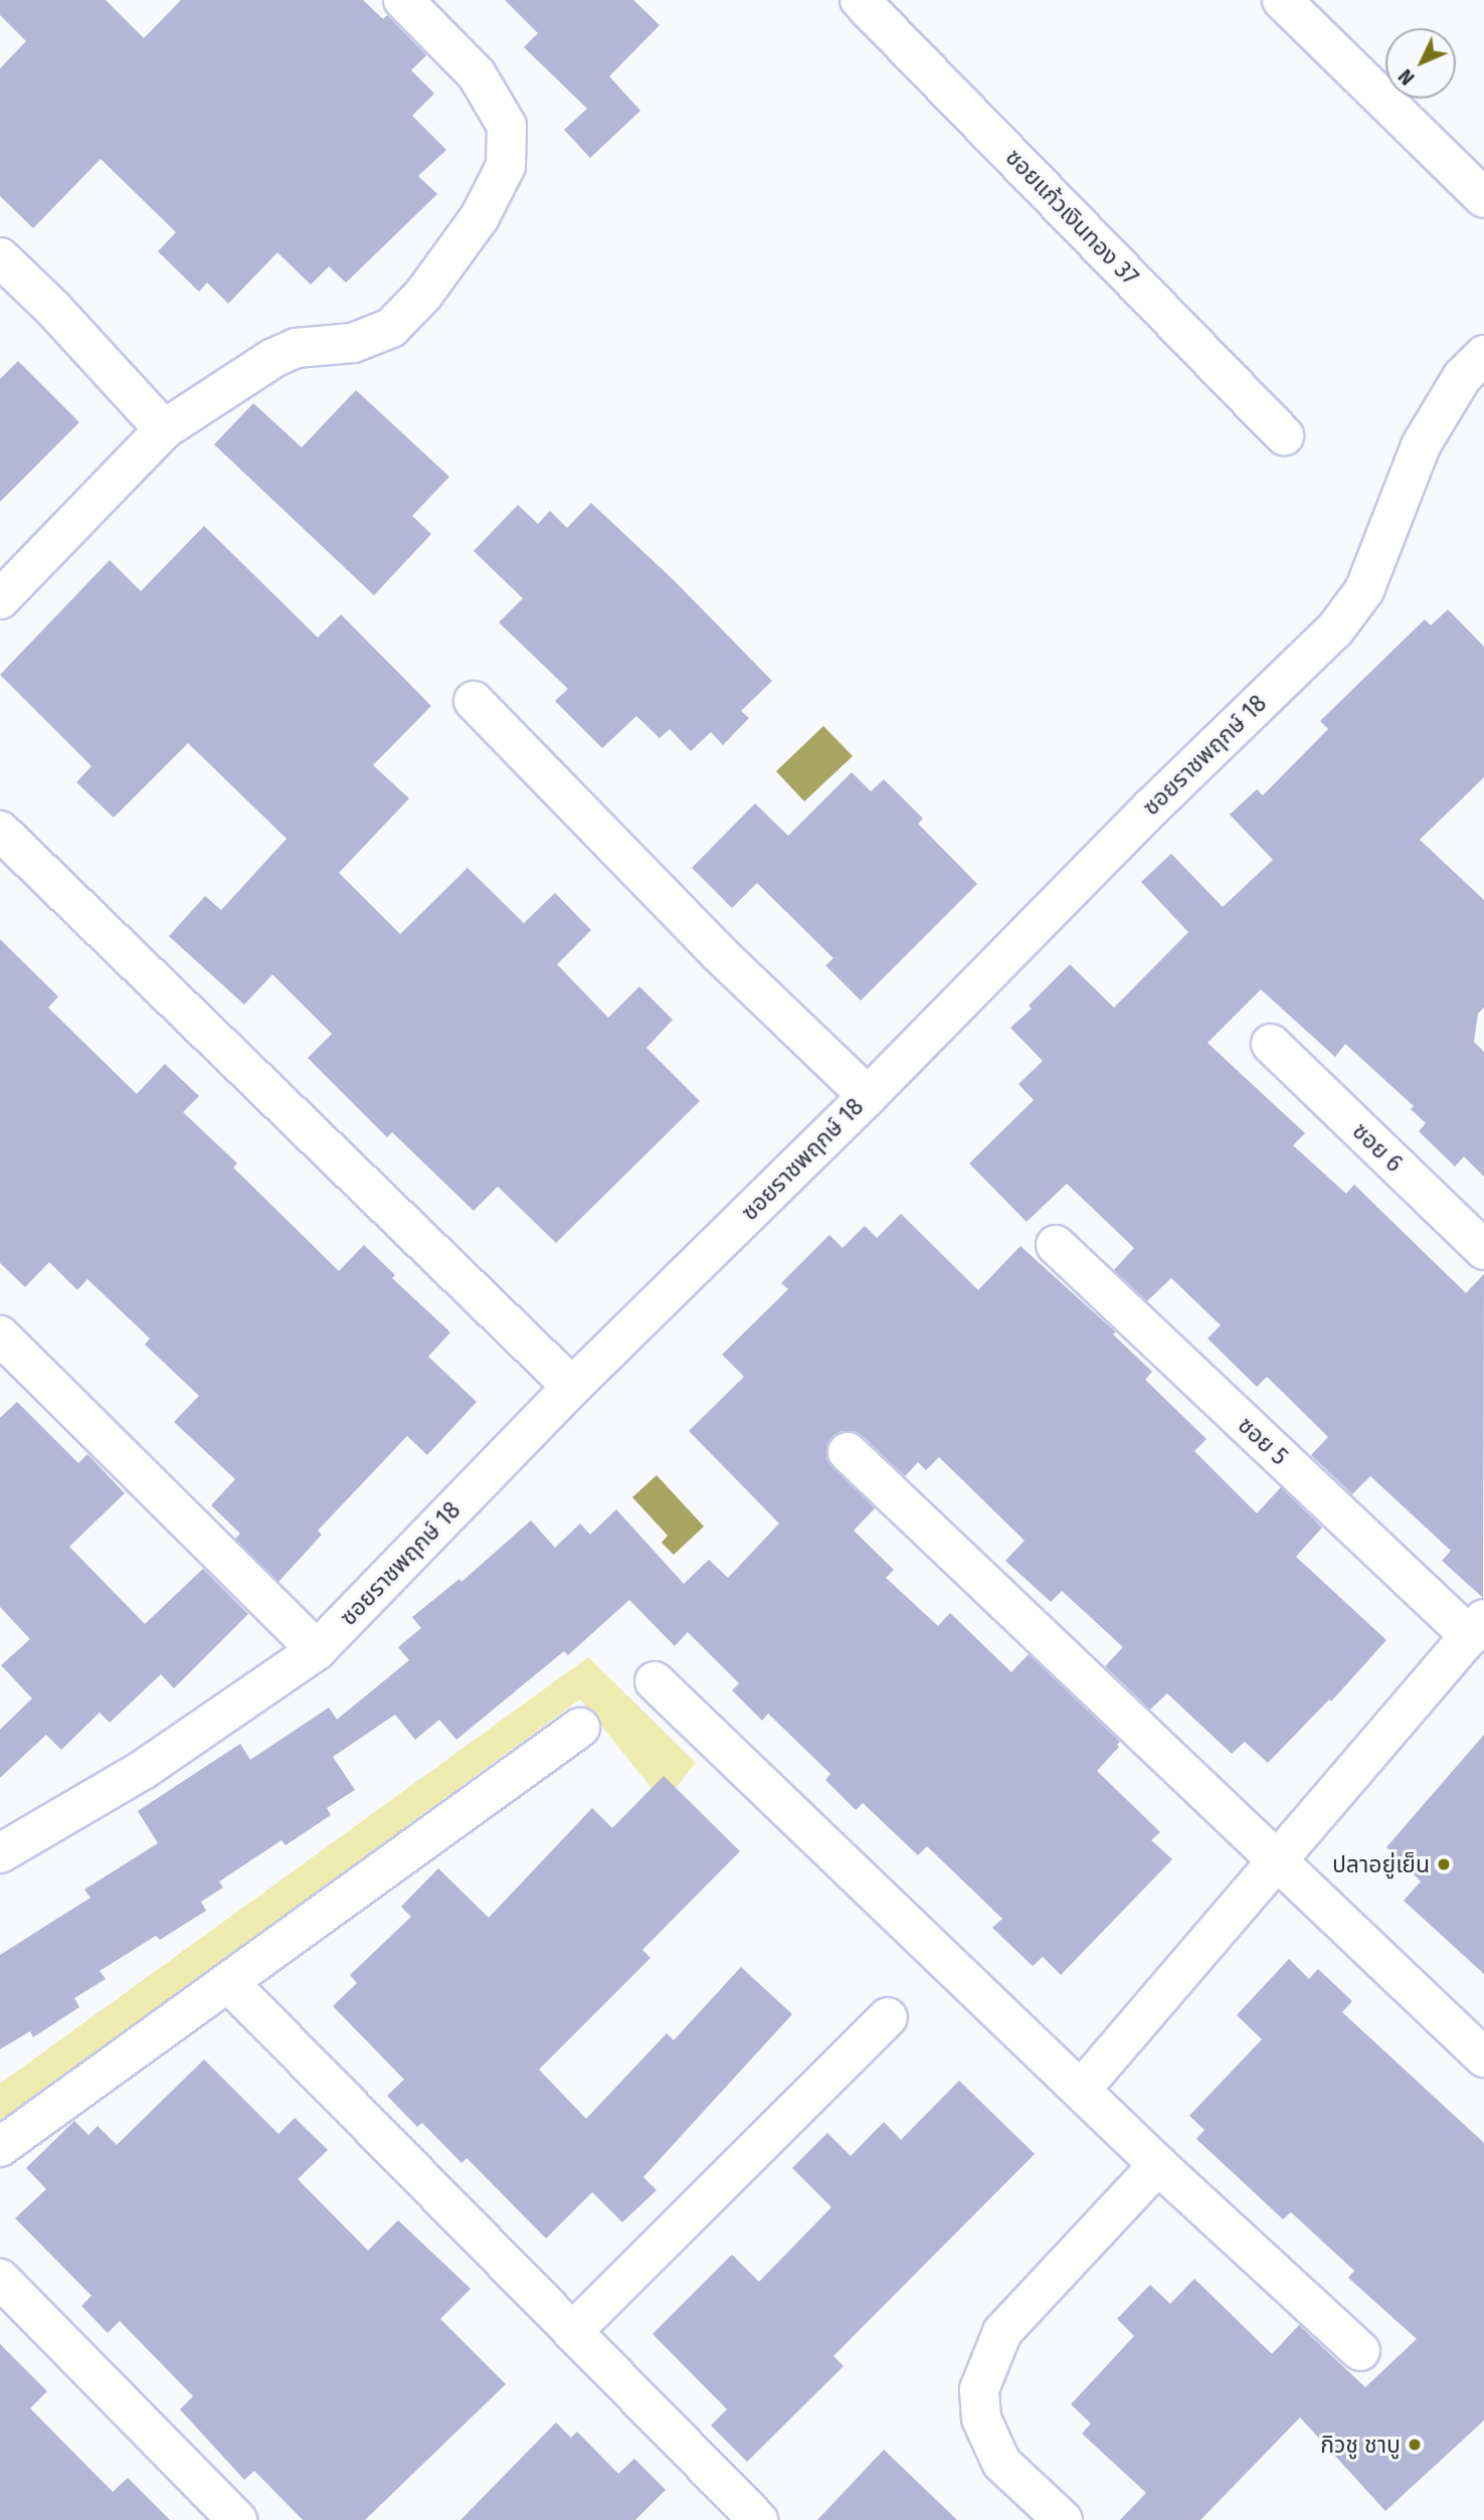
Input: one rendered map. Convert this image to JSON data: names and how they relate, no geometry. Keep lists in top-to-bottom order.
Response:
{
  "streets": {
    "street": [
      "ซอยแก้วเงินทอง 37",
      "ซอยราชพฤกษ์ 18",
      "ซอย 6",
      "ซอย 5"
    ]
  },
  "places": ["ปลาอยู่เย็น", "กิวชู ชาบู"],
  "north": "bottom left"
}
